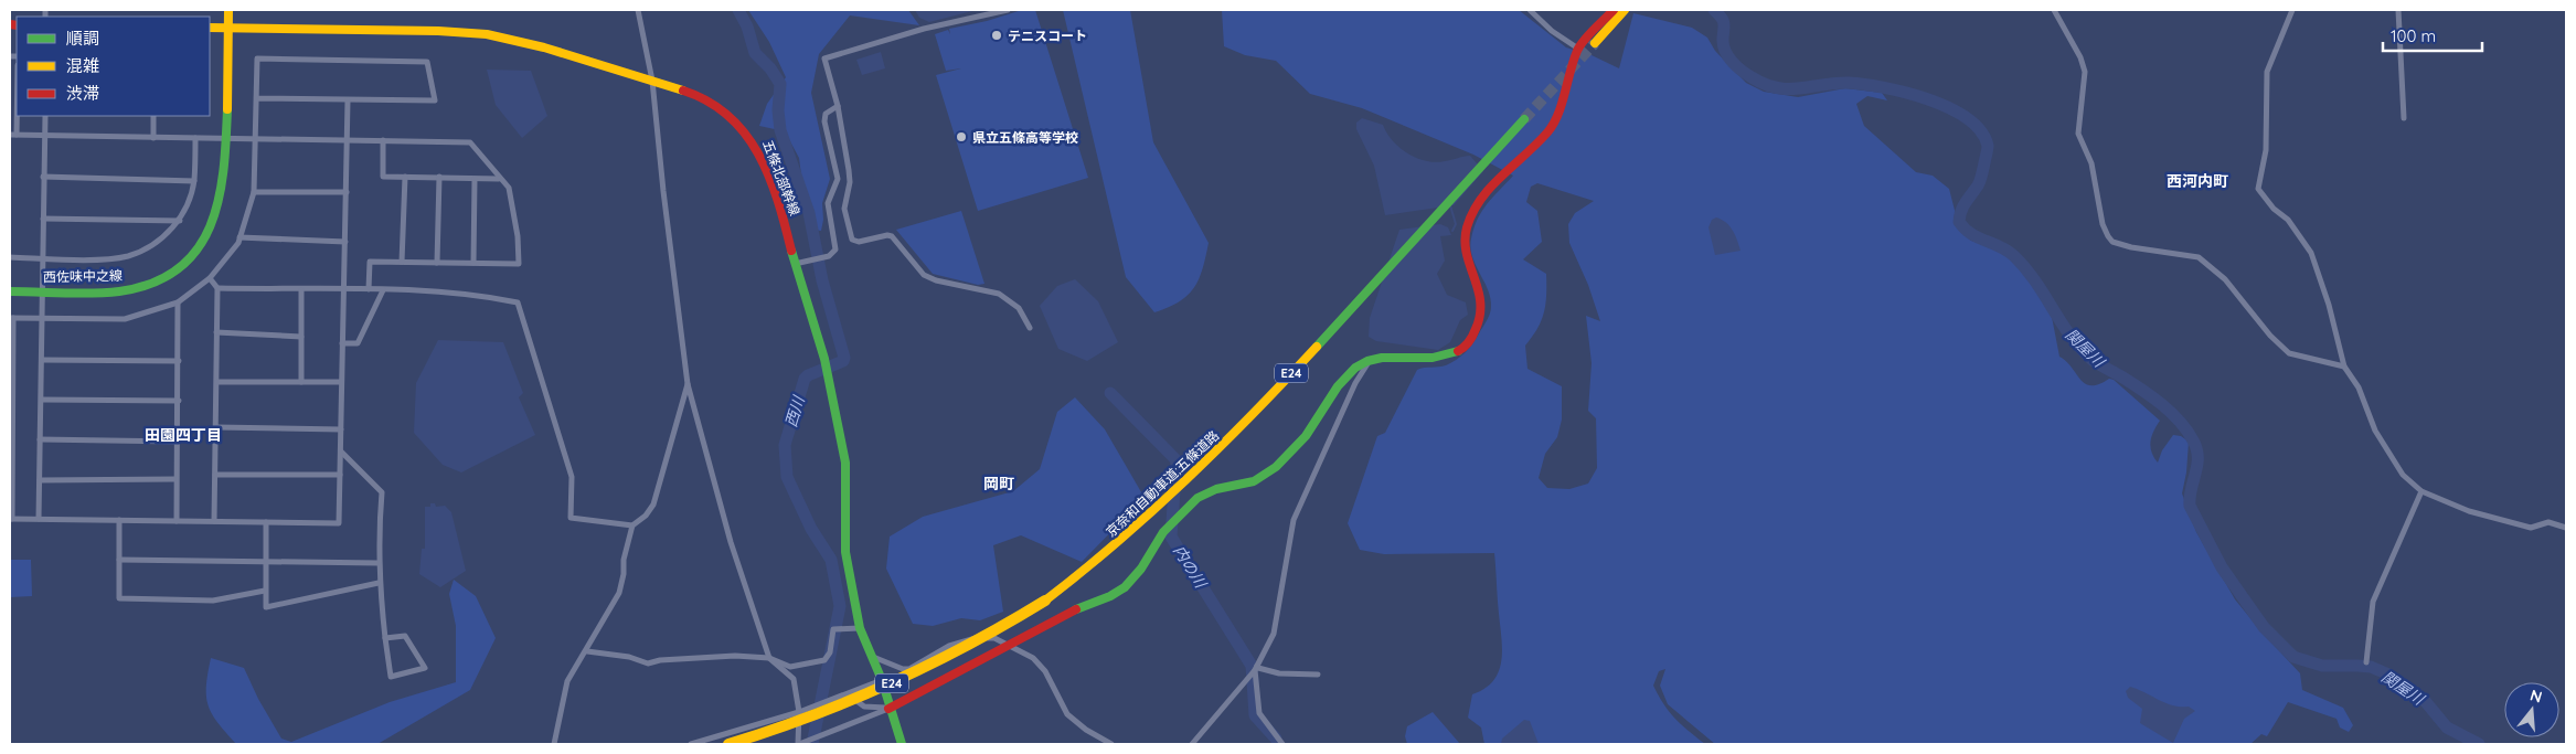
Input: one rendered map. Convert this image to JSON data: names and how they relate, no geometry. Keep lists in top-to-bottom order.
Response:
{
  "streets": {
    "main road": [
      "五條北部幹線",
      "西佐味中之線",
      "E24",
      "京奈和自動車道;五條道路"
    ]
  },
  "crossings": [
    ["五條北部幹線", "西佐味中之線"]
  ],
  "districts": ["西河内町", "田園四丁目", "岡町"],
  "water": ["関屋川", "西川", "内の川"],
  "places": ["テニスコート", "県立五條高等学校"],
  "legend": ["順調", "混雑", "渋滞"],
  "scale_bar": "100 m",
  "north": "top"
}
